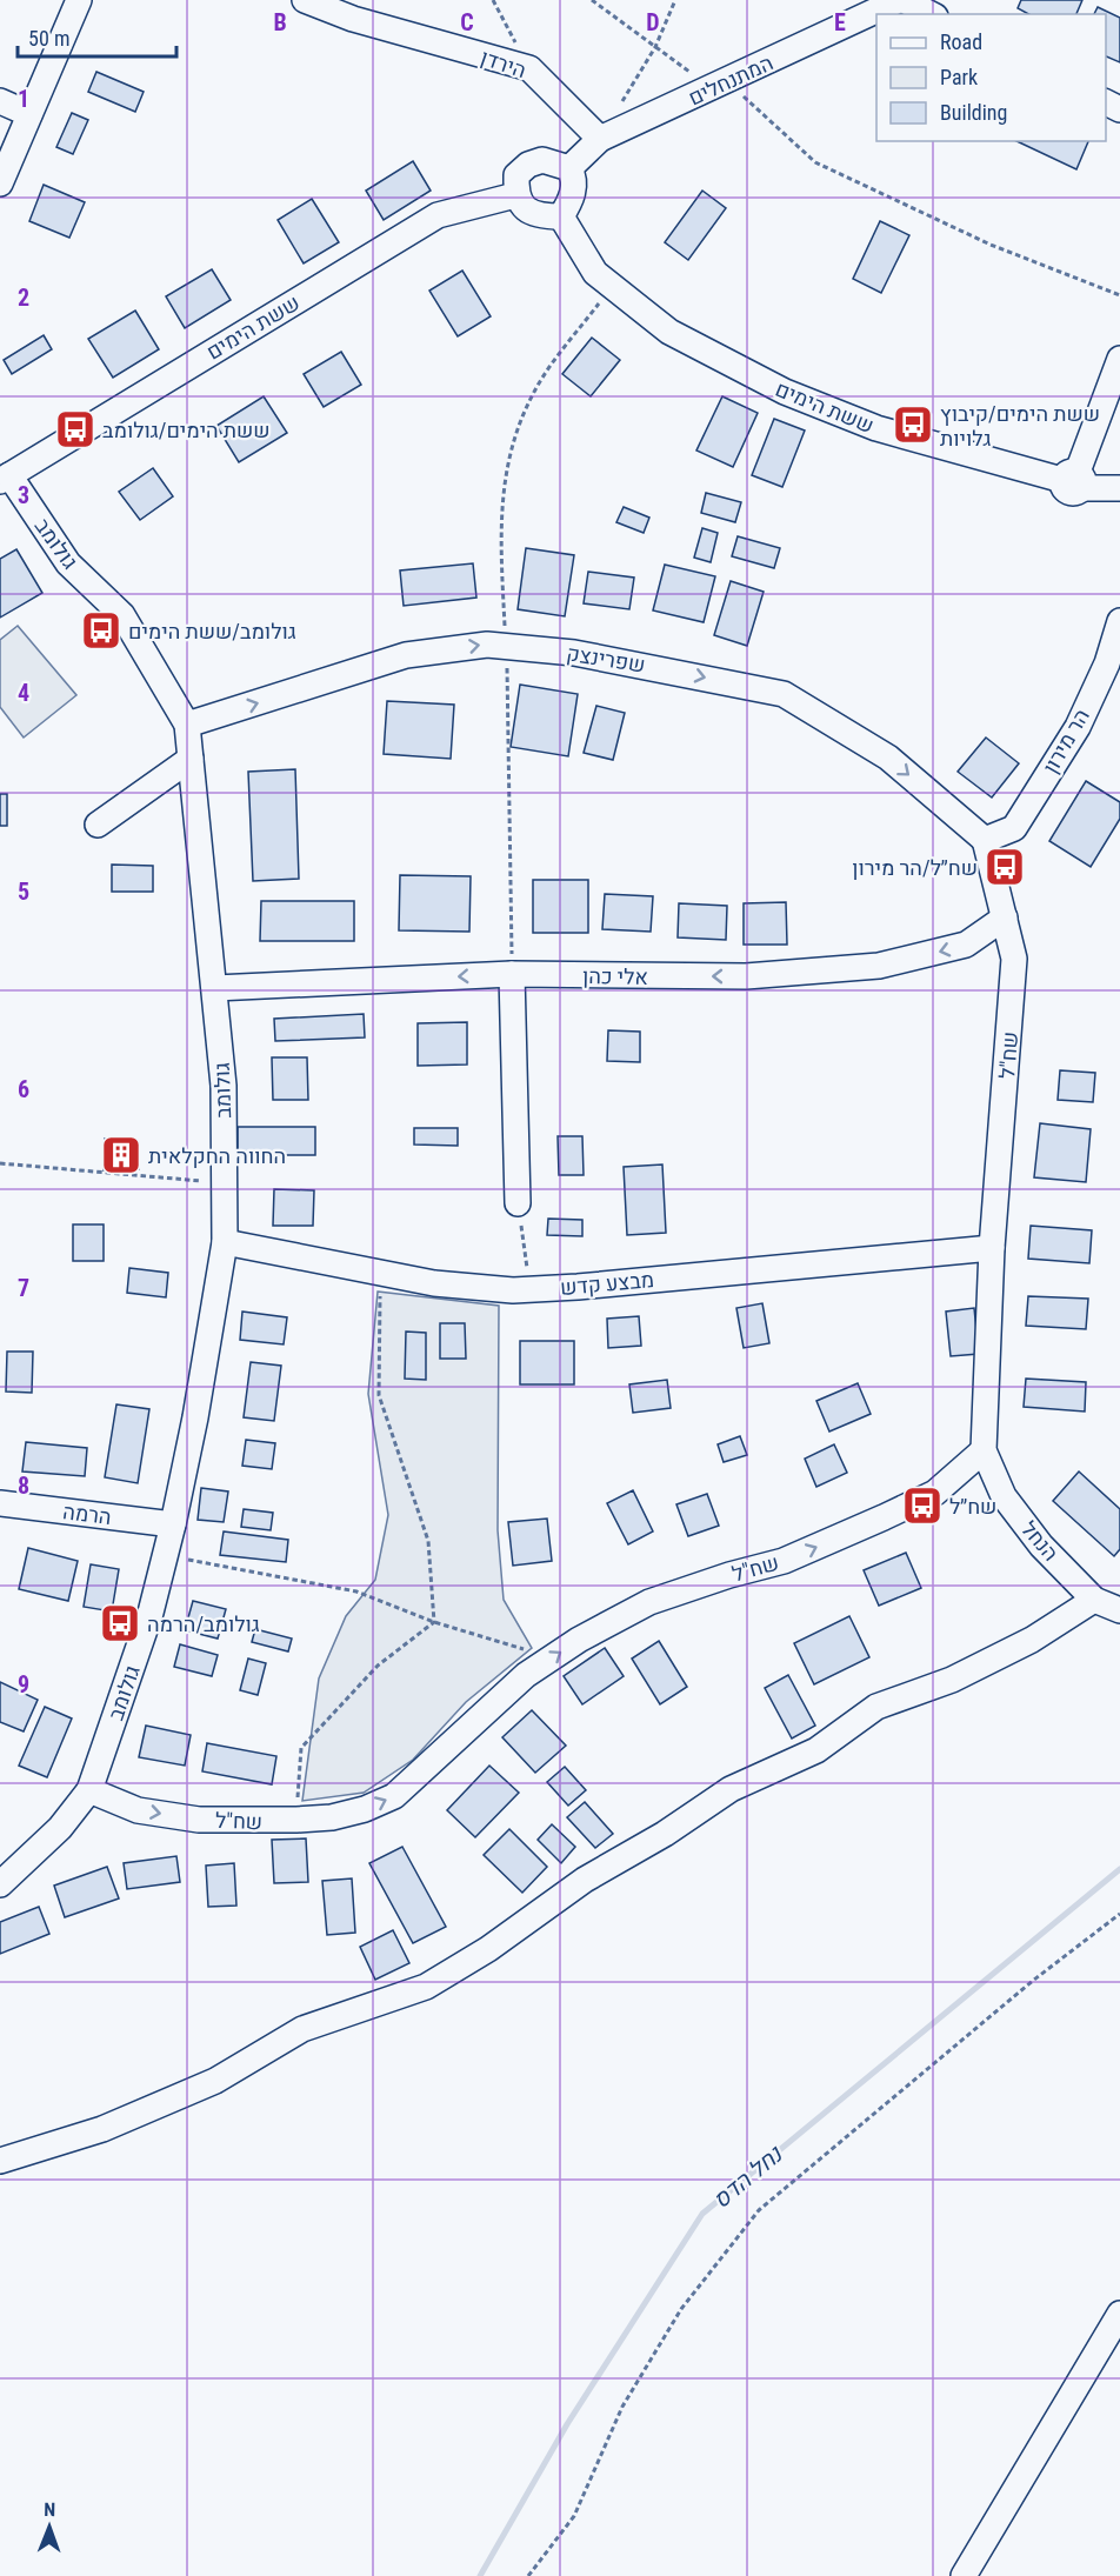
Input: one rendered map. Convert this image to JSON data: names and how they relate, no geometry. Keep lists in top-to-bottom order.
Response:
{
  "streets": {
    "street": [
      "הירדן",
      "המתנחלים",
      "ששת הימים",
      "גולומב",
      "שפרינצק",
      "הר מירון",
      "אלי כהן",
      "שח\"ל",
      "מבצע קדש",
      "הרמה",
      "הנחל"
    ]
  },
  "crossings": [
    ["הירדן", "המתנחלים"],
    ["המתנחלים", "ששת הימים"],
    ["ששת הימים", "גולומב"],
    ["גולומב", "שפרינצק"],
    ["גולומב", "אלי כהן"],
    ["גולומב", "שח\"ל"],
    ["גולומב", "מבצע קדש"],
    ["גולומב", "הרמה"],
    ["שפרינצק", "הר מירון"],
    ["שפרינצק", "שח\"ל"],
    ["הר מירון", "שח\"ל"],
    ["אלי כהן", "שח\"ל"],
    ["שח\"ל", "מבצע קדש"],
    ["שח\"ל", "הנחל"]
  ],
  "one_way": ["שפרינצק", "אלי כהן"],
  "water": ["נחל הדס"],
  "places": {
    "bus stop": [
      "ששת הימים/קיבוץ גלויות",
      "ששת הימים/גולומב",
      "גולומב/ששת הימים",
      "שח״ל/הר מירון",
      "שח״ל",
      "גולומב/הרמה"
    ],
    "building": ["החווה החקלאית"]
  },
  "legend": ["Road", "Park", "Building"],
  "scale_bar": "50 m",
  "north": "top",
  "grid": {
    "columns": [
      "B",
      "C",
      "D",
      "E"
    ],
    "rows": [
      "1",
      "2",
      "3",
      "4",
      "5",
      "6",
      "7",
      "8",
      "9"
    ]
  }
}
